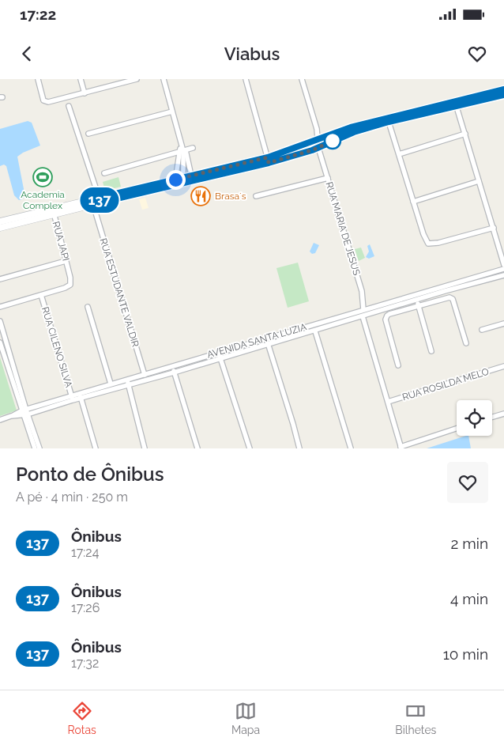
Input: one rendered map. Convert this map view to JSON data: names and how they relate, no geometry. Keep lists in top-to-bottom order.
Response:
{
  "streets": {
    "street": [
      "RUA MARIA DE JESUS",
      "RUA JAPI",
      "RUA ESTUDANTE VALDIR",
      "AVENIDA SANTA LUZIA",
      "RUA CILENO SILVA",
      "RUA ROSILDA MELO"
    ]
  },
  "crossings": [
    ["RUA MARIA DE JESUS", "AVENIDA SANTA LUZIA"],
    ["RUA JAPI", "RUA CILENO SILVA"],
    ["RUA ESTUDANTE VALDIR", "AVENIDA SANTA LUZIA"],
    ["AVENIDA SANTA LUZIA", "RUA CILENO SILVA"]
  ],
  "places": {
    "sports": ["Academia Complex"],
    "restaurant": ["Brasa´s"]
  },
  "lines": ["bus line 137"],
  "page": {
    "status": "17:22",
    "header": "Viabus",
    "on_map": "137",
    "heading": ["Ponto de Ônibus", "A pé · 4 min · 250 m"],
    "list": [
      {
        "mark": "137",
        "name": "Ônibus",
        "note": "17:24",
        "value": "2 min"
      },
      {
        "mark": "137",
        "name": "Ônibus",
        "note": "17:26",
        "value": "4 min"
      },
      {
        "mark": "137",
        "name": "Ônibus",
        "note": "17:32",
        "value": "10 min"
      }
    ],
    "tabs": ["Rotas", "Mapa", "Bilhetes"]
  }
}
